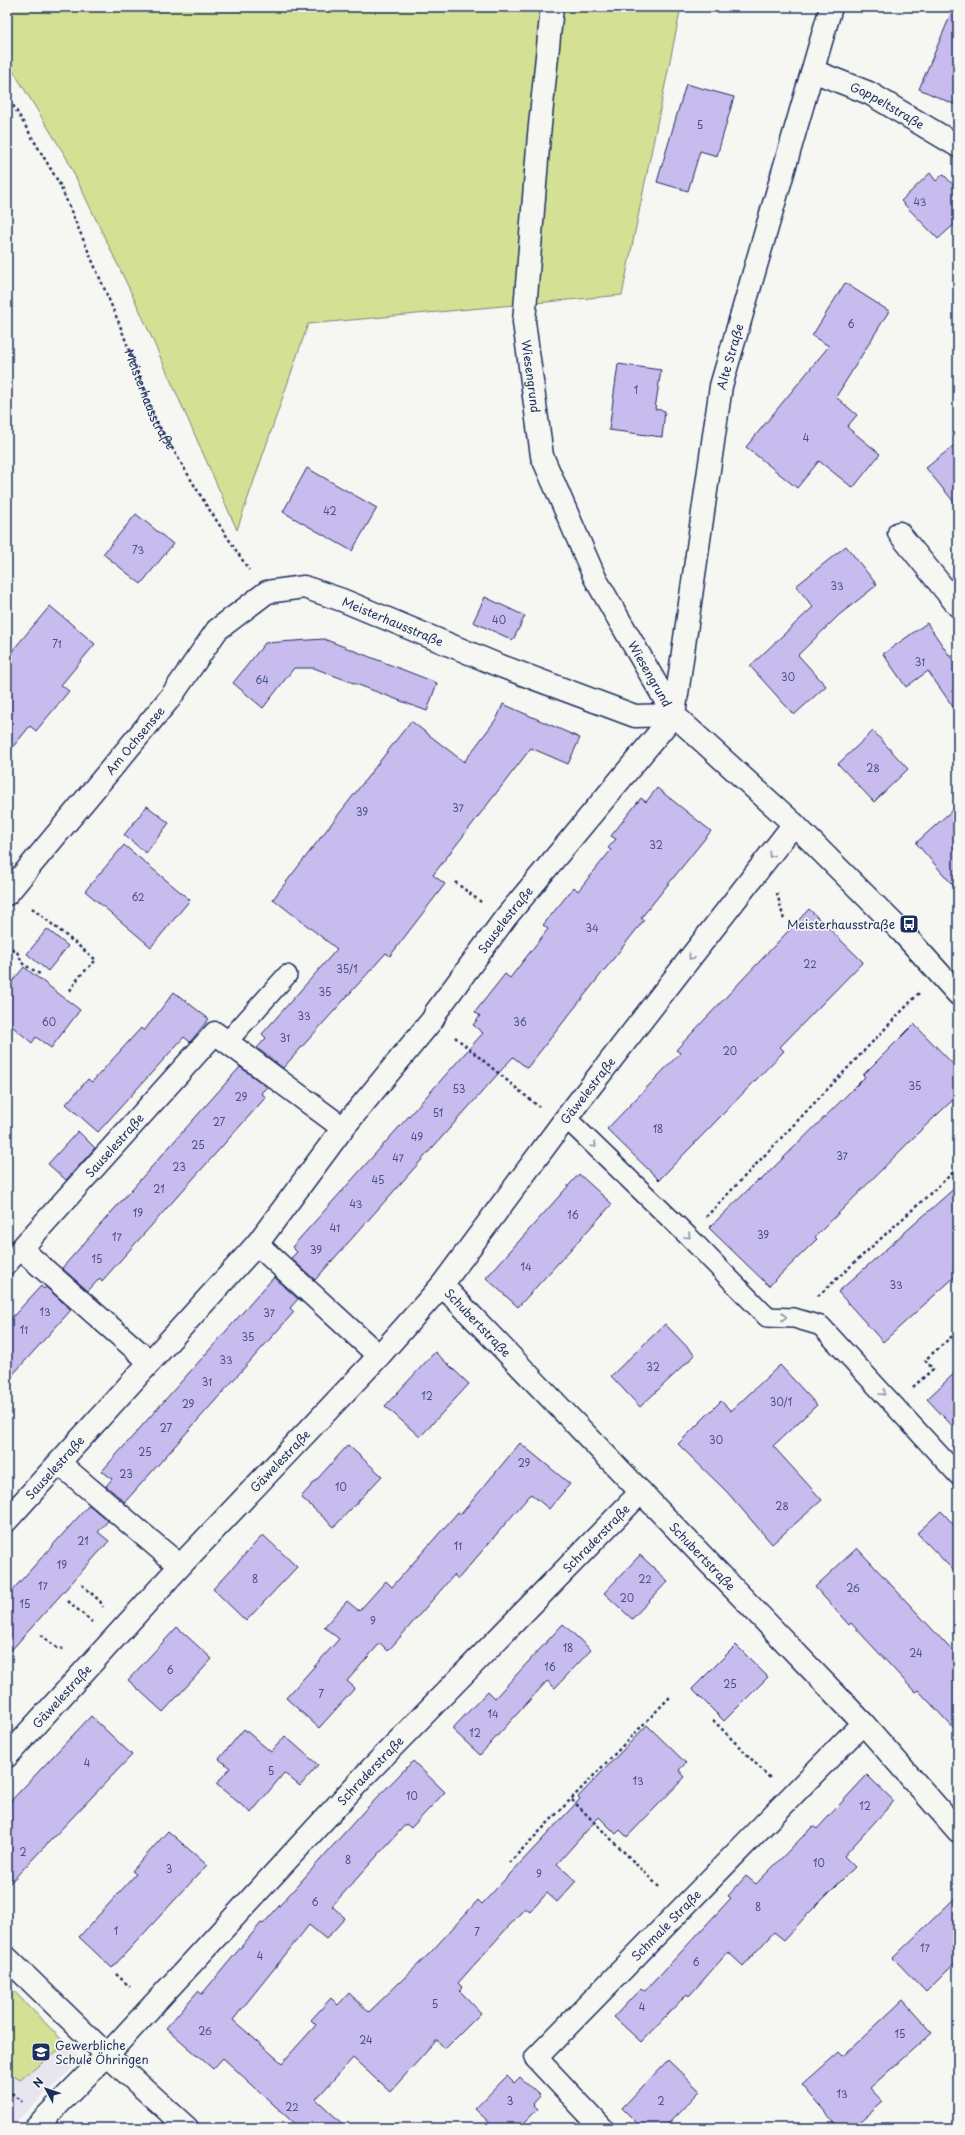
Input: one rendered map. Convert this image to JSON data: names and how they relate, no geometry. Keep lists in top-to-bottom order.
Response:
{
  "streets": {
    "street": [
      "Goppeltstraße",
      "Alte Straße",
      "Wiesengrund",
      "Meisterhausstraße",
      "Am Ochsensee",
      "Sauselestraße",
      "Gäwelestraße",
      "Schubertstraße",
      "Schraderstraße",
      "Schmale Straße"
    ]
  },
  "crossings": [
    ["Goppeltstraße", "Alte Straße"],
    ["Alte Straße", "Wiesengrund"],
    ["Alte Straße", "Meisterhausstraße"],
    ["Alte Straße", "Sauselestraße"],
    ["Wiesengrund", "Meisterhausstraße"],
    ["Wiesengrund", "Sauselestraße"],
    ["Meisterhausstraße", "Am Ochsensee"],
    ["Meisterhausstraße", "Sauselestraße"],
    ["Gäwelestraße", "Schubertstraße"],
    ["Schubertstraße", "Schraderstraße"],
    ["Schubertstraße", "Schmale Straße"]
  ],
  "places": {
    "bus stop": ["Meisterhausstraße"],
    "school or university": ["Gewerbliche Schule Öhringen"]
  },
  "house_numbers": [
    "5",
    "43",
    "6",
    "1",
    "4",
    "42",
    "73",
    "33",
    "40",
    "71",
    "31",
    "30",
    "64",
    "28",
    "37",
    "39",
    "32",
    "62",
    "34",
    "22",
    "35/1",
    "35",
    "33",
    "60",
    "36",
    "31",
    "20",
    "35",
    "53",
    "29",
    "51",
    "27",
    "18",
    "49",
    "25",
    "37",
    "47",
    "23",
    "45",
    "21",
    "43",
    "19",
    "16",
    "41",
    "39",
    "17",
    "39",
    "15",
    "14",
    "33",
    "13",
    "37",
    "11",
    "35",
    "33",
    "32",
    "31",
    "12",
    "30/1",
    "29",
    "27",
    "30",
    "25",
    "29",
    "23",
    "10",
    "28",
    "21",
    "11",
    "19",
    "8",
    "22",
    "17",
    "26",
    "20",
    "15",
    "9",
    "18",
    "24",
    "16",
    "6",
    "25",
    "7",
    "14",
    "12",
    "4",
    "5",
    "13",
    "10",
    "12",
    "2",
    "8",
    "10",
    "3",
    "9",
    "6",
    "8",
    "1",
    "7",
    "17",
    "4",
    "6",
    "5",
    "4",
    "26",
    "15",
    "24",
    "13",
    "3",
    "2",
    "22"
  ],
  "north": "top left"
}
